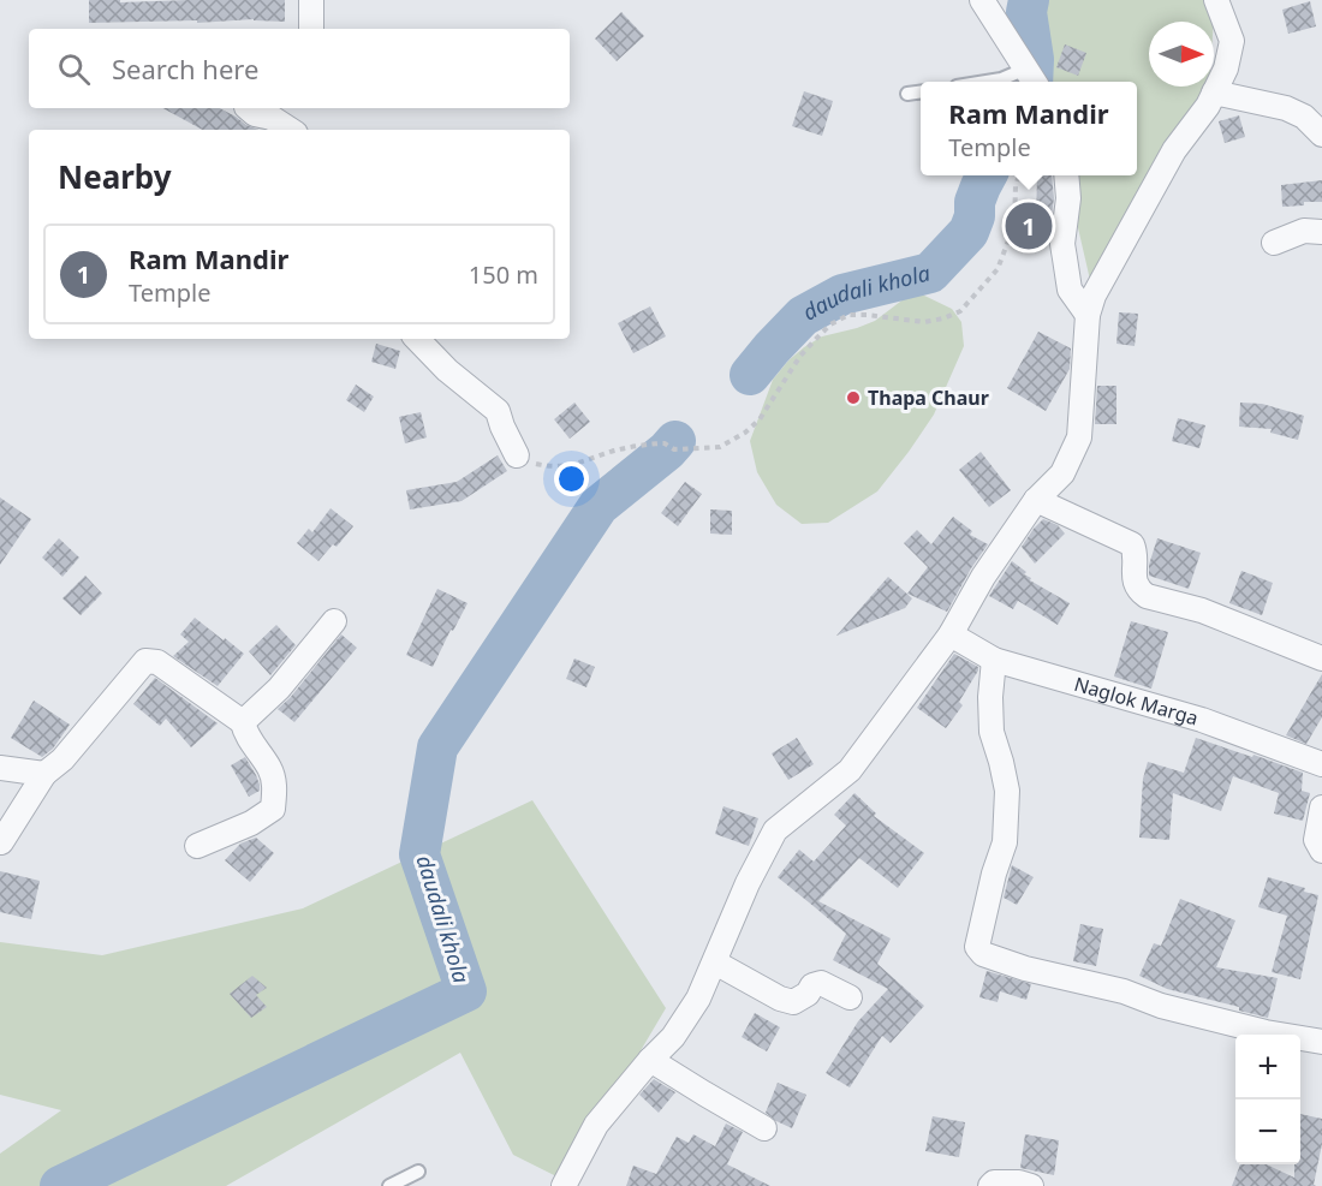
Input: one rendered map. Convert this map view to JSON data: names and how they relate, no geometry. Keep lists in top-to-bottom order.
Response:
{
  "streets": {
    "street": ["Naglok Marga"]
  },
  "water": ["daudali khola"],
  "places": ["Thapa Chaur"],
  "north": "right",
  "page": {
    "search": "Search here",
    "popup": ["Ram Mandir", "Temple"],
    "heading": "Nearby",
    "pins": "1",
    "list": [
      {
        "mark": "1",
        "name": "Ram Mandir",
        "note": "Temple",
        "value": "150 m"
      }
    ],
    "map_buttons": ["+", "−"]
  }
}
